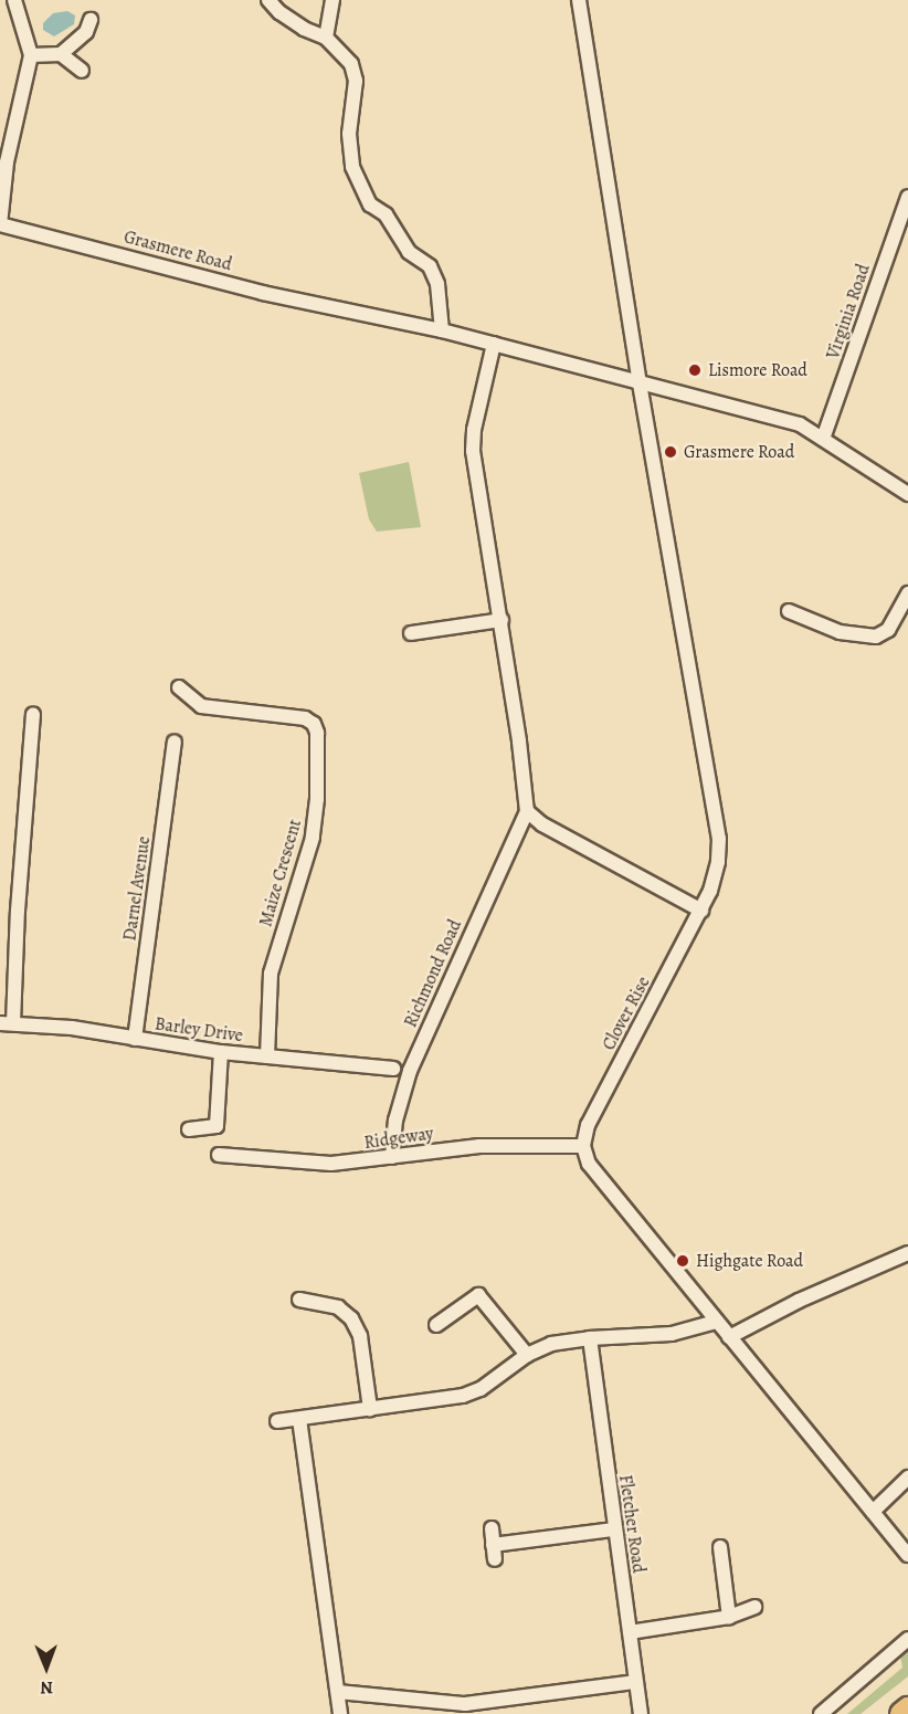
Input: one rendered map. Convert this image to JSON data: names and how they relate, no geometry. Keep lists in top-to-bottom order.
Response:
{
  "streets": {
    "street": [
      "Grasmere Road",
      "Virginia Road",
      "Maize Crescent",
      "Darnel Avenue",
      "Richmond Road",
      "Clover Rise",
      "Barley Drive",
      "Ridgeway",
      "Fletcher Road"
    ]
  },
  "crossings": [
    ["Grasmere Road", "Virginia Road"],
    ["Grasmere Road", "Clover Rise"],
    ["Maize Crescent", "Barley Drive"],
    ["Darnel Avenue", "Barley Drive"],
    ["Richmond Road", "Ridgeway"],
    ["Clover Rise", "Ridgeway"]
  ],
  "places": ["Lismore Road", "Grasmere Road", "Highgate Road"],
  "north": "bottom"
}
